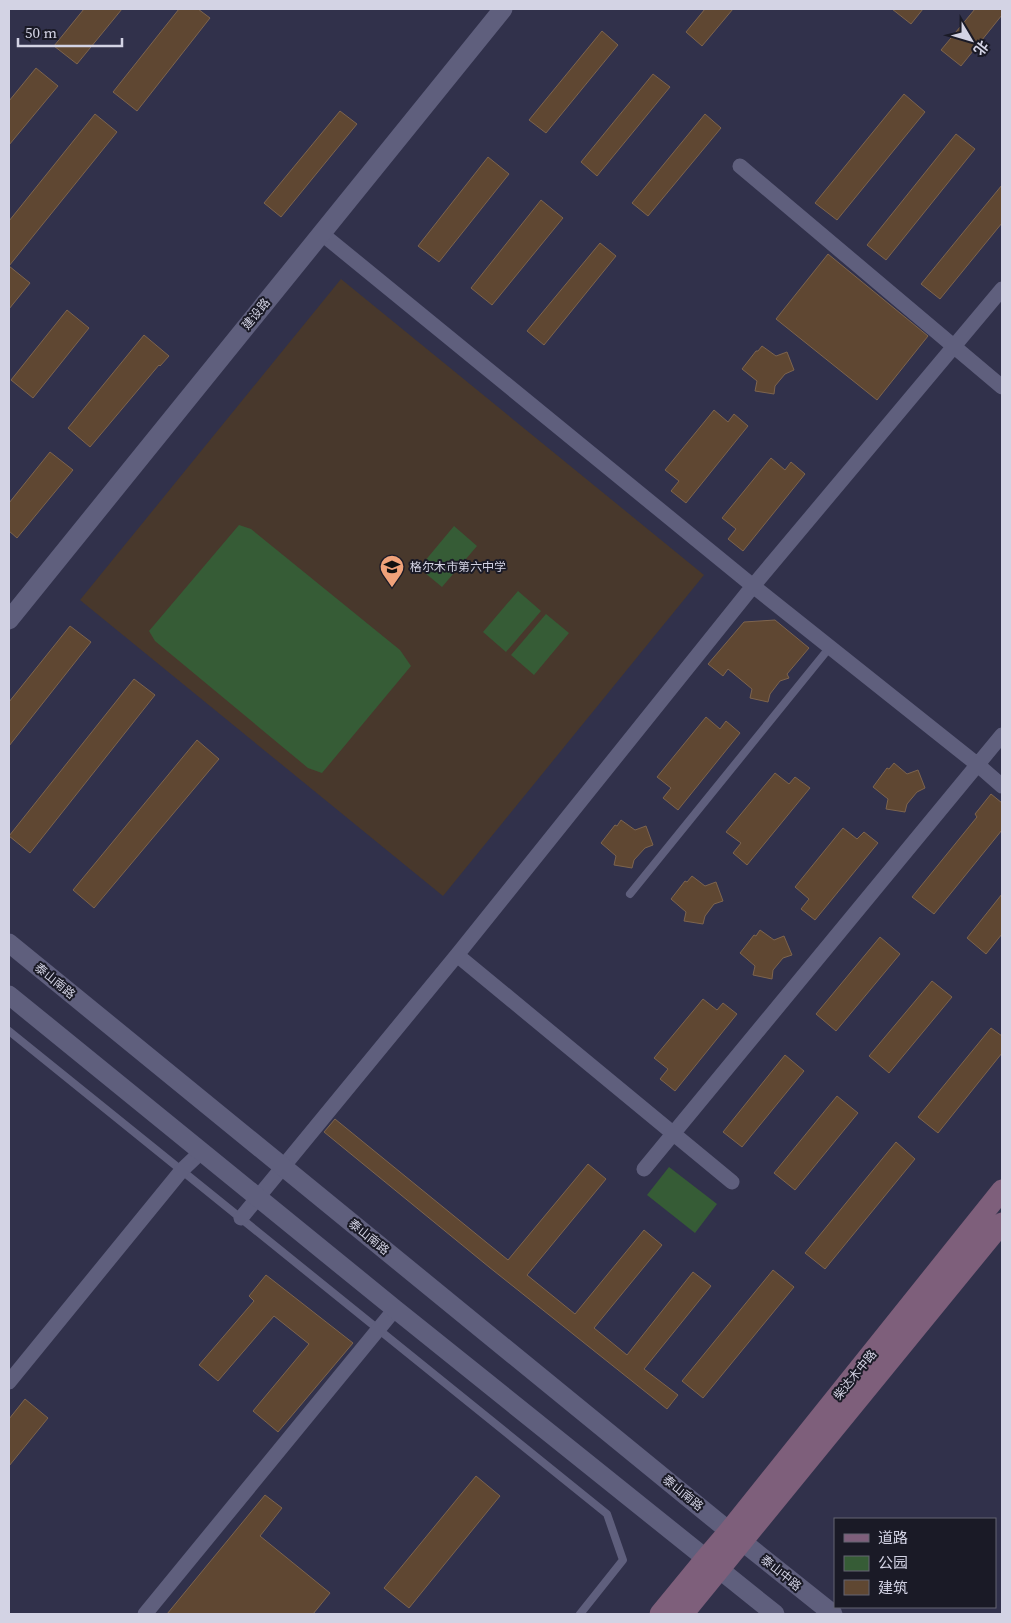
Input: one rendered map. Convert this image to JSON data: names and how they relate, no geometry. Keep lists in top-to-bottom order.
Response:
{
  "streets": {
    "main road": ["柴达木中路"],
    "street": ["建设路", "泰山南路", "泰山中路"]
  },
  "crossings": [
    ["泰山南路", "柴达木中路"],
    ["泰山南路", "泰山中路"],
    ["柴达木中路", "泰山中路"]
  ],
  "places": {
    "school or university": ["格尔木市第六中学"]
  },
  "legend": ["道路", "公园", "建筑"],
  "scale_bar": "50 m",
  "north": "bottom right"
}
